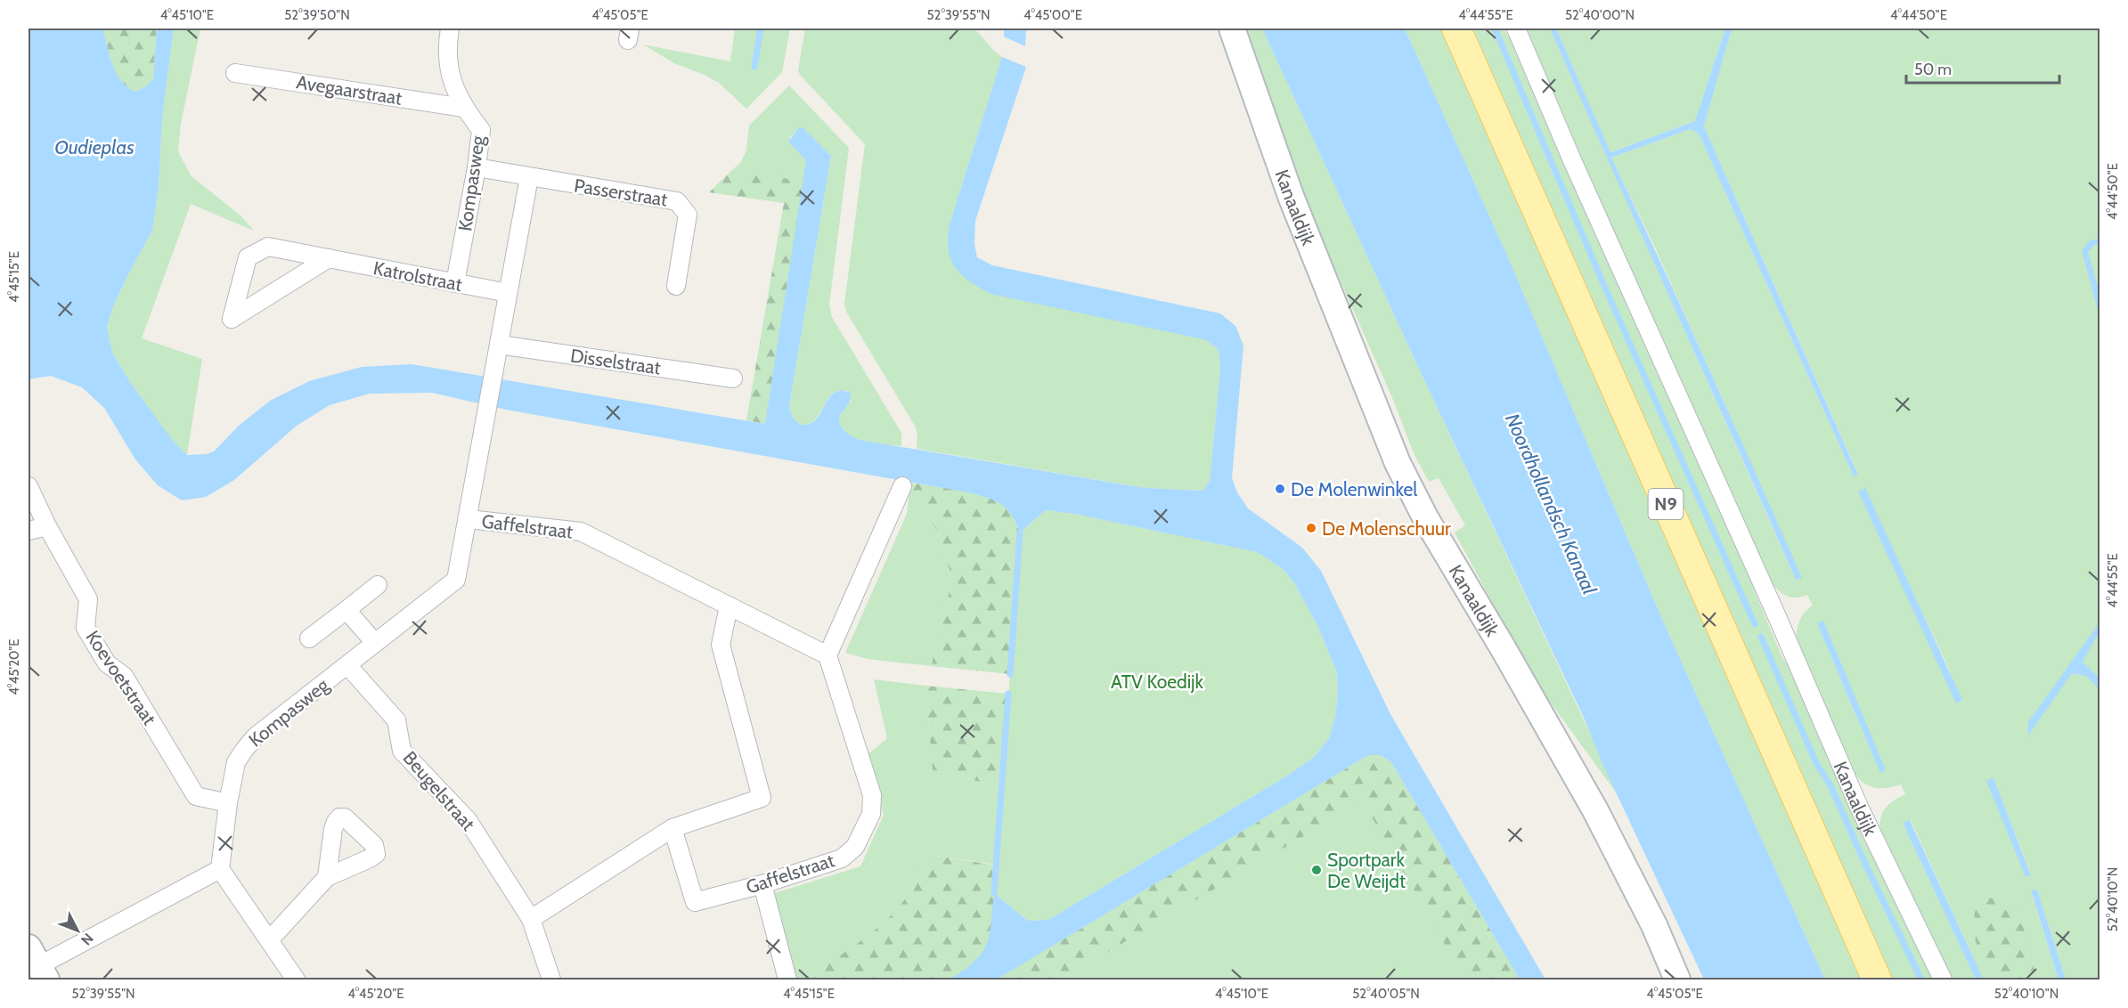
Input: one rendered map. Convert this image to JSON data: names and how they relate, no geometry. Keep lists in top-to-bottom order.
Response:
{
  "streets": {
    "main road": ["N9"],
    "street": [
      "Avegaarstraat",
      "Kompasweg",
      "Passerstraat",
      "Kanaaldijk",
      "Katrolstraat",
      "Disselstraat",
      "Gaffelstraat",
      "Koevoetstraat",
      "Beugelstraat"
    ]
  },
  "crossings": [
    ["Avegaarstraat", "Kompasweg"],
    ["Kompasweg", "Passerstraat"],
    ["Kompasweg", "Katrolstraat"],
    ["Kompasweg", "Disselstraat"],
    ["Kompasweg", "Gaffelstraat"],
    ["Kompasweg", "Koevoetstraat"],
    ["Kompasweg", "Beugelstraat"]
  ],
  "water": ["Oudieplas", "Noordhollandsch Kanaal"],
  "parks": ["ATV Koedijk"],
  "places": ["De Molenwinkel", "De Molenschuur", "Sportpark De Weijdt"],
  "scale_bar": "50 m",
  "north": "bottom right",
  "coordinates": [
    "4°45'10\"E",
    "52°39'50\"N",
    "4°45'05\"E",
    "52°39'55\"N",
    "4°45'00\"E",
    "4°44'55\"E",
    "52°40'00\"N",
    "4°44'50\"E",
    "4°45'15\"E",
    "4°45'20\"E",
    "52°40'10\"N",
    "52°40'05\"N"
  ]
}
